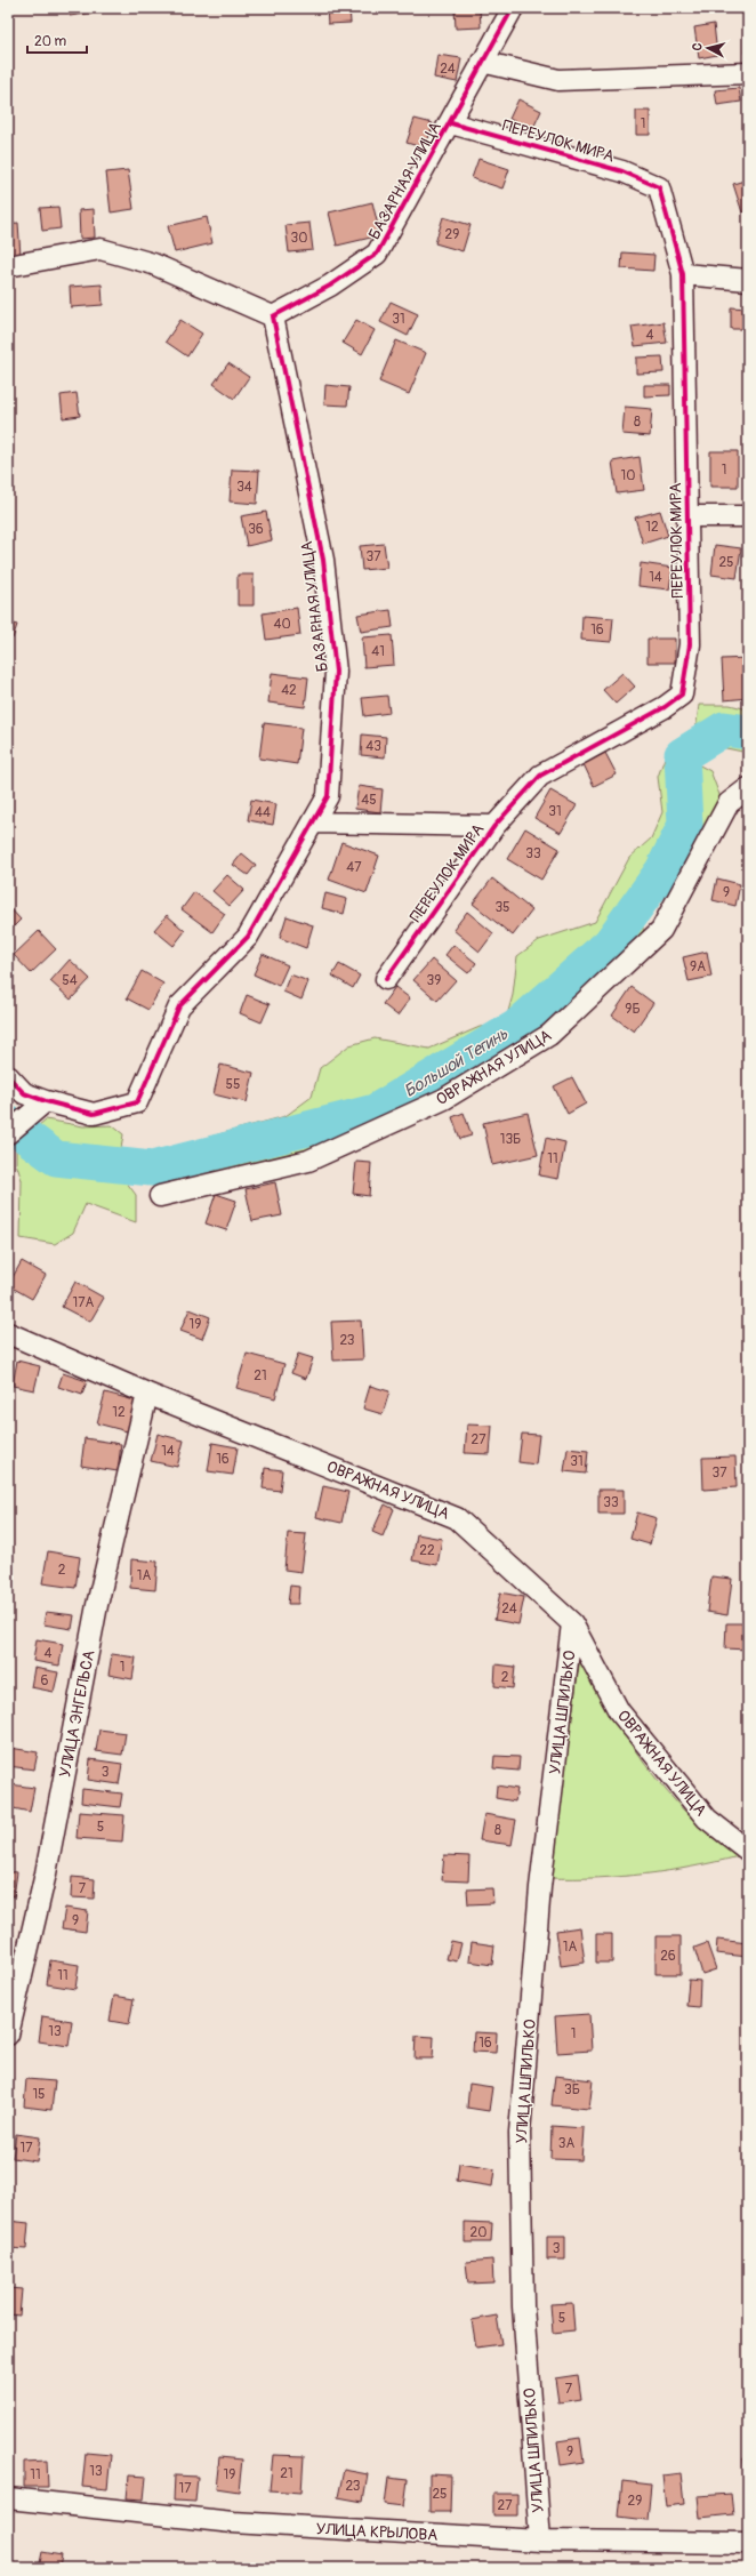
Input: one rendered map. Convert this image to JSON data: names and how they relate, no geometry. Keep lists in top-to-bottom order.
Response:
{
  "streets": {
    "street": [
      "ПЕРЕУЛОК МИРА",
      "БАЗАРНАЯ УЛИЦА",
      "ОВРАЖНАЯ УЛИЦА",
      "УЛИЦА ШПИЛЬКО",
      "УЛИЦА ЭНГЕЛЬСА",
      "УЛИЦА КРЫЛОВА"
    ]
  },
  "crossings": [
    ["ПЕРЕУЛОК МИРА", "БАЗАРНАЯ УЛИЦА"],
    ["ОВРАЖНАЯ УЛИЦА", "УЛИЦА ШПИЛЬКО"],
    ["ОВРАЖНАЯ УЛИЦА", "УЛИЦА ЭНГЕЛЬСА"],
    ["УЛИЦА ШПИЛЬКО", "УЛИЦА КРЫЛОВА"]
  ],
  "water": ["Большой Тегинь"],
  "house_numbers": [
    "24",
    "1",
    "29",
    "30",
    "31",
    "4",
    "8",
    "1",
    "10",
    "34",
    "12",
    "36",
    "37",
    "25",
    "14",
    "40",
    "16",
    "41",
    "42",
    "43",
    "45",
    "31",
    "44",
    "33",
    "47",
    "9",
    "35",
    "9А",
    "54",
    "39",
    "9Б",
    "55",
    "13Б",
    "11",
    "17А",
    "19",
    "23",
    "21",
    "12",
    "27",
    "14",
    "16",
    "31",
    "37",
    "33",
    "22",
    "2",
    "1А",
    "24",
    "4",
    "1",
    "2",
    "6",
    "3",
    "5",
    "8",
    "7",
    "9",
    "1А",
    "26",
    "11",
    "13",
    "1",
    "16",
    "3Б",
    "15",
    "3А",
    "17",
    "20",
    "3",
    "5",
    "7",
    "9",
    "13",
    "21",
    "11",
    "19",
    "23",
    "17",
    "25",
    "29",
    "27"
  ],
  "scale_bar": "20 m",
  "north": "left"
}
